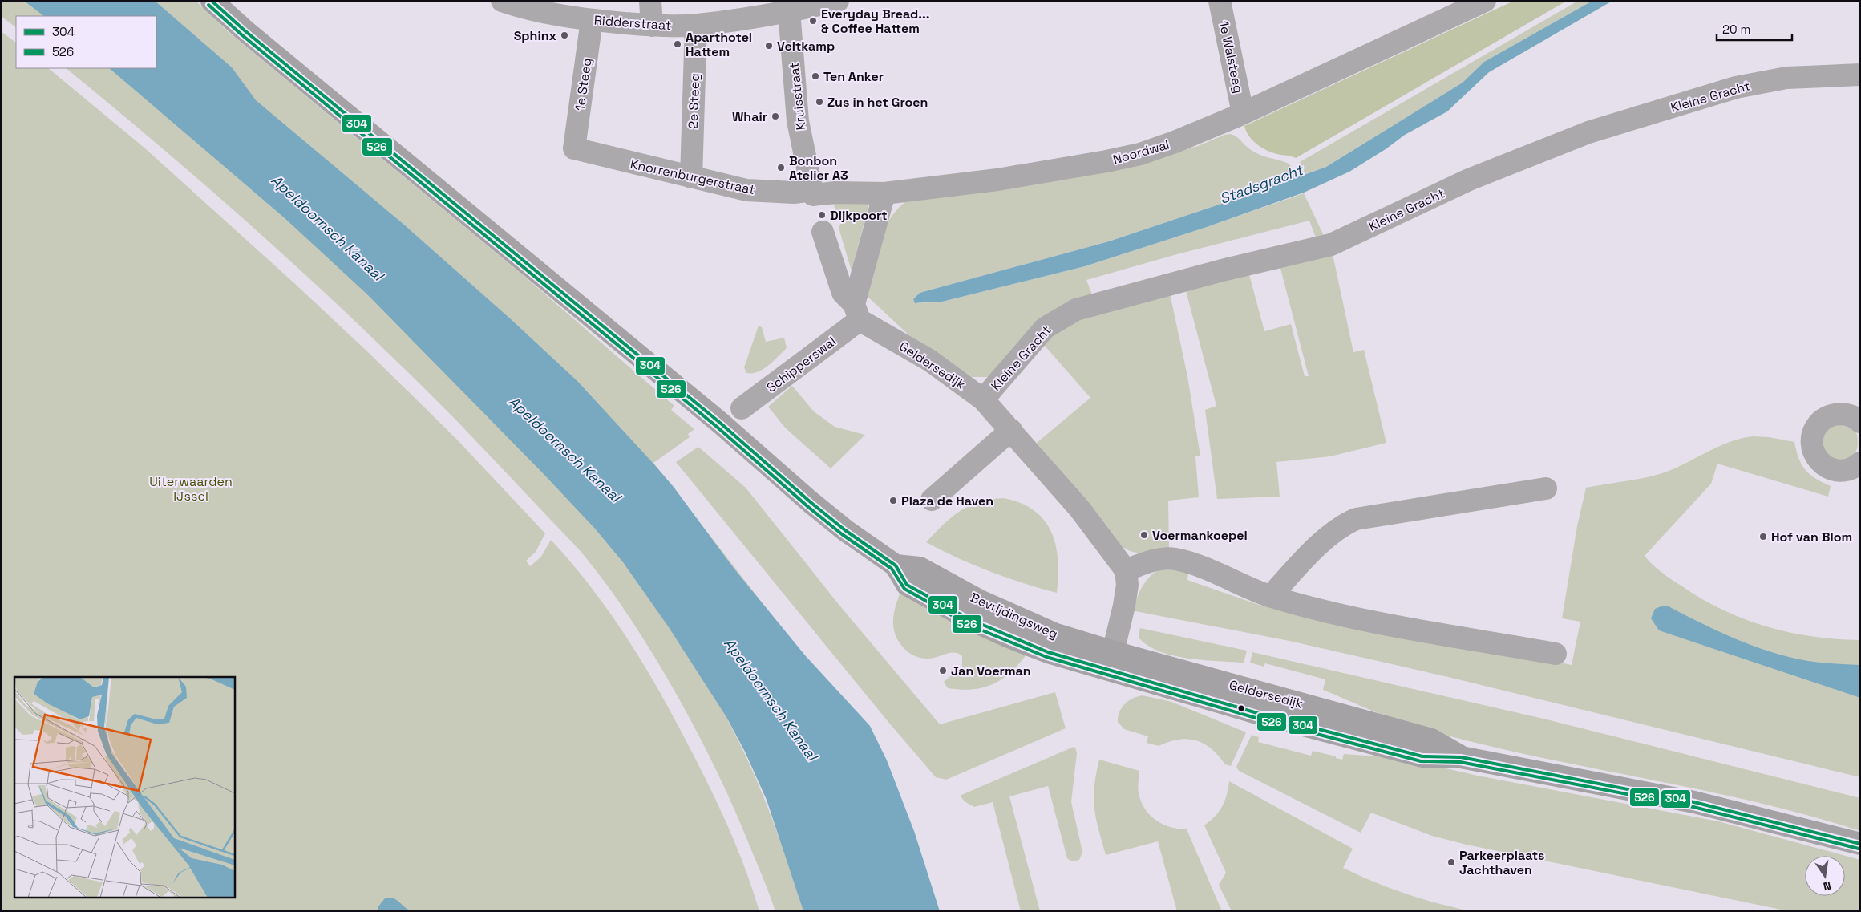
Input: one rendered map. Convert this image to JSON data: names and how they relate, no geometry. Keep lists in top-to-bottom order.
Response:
{
  "streets": {
    "main road": ["Geldersedijk", "Bevrijdingsweg"],
    "street": [
      "Ridderstraat",
      "1e Walsteeg",
      "1e Steeg",
      "Kruisstraat",
      "Kleine Gracht",
      "2e Steeg",
      "Noordwal",
      "Knorrenburgerstraat",
      "Schipperswal"
    ]
  },
  "crossings": [
    ["Ridderstraat", "1e Steeg"],
    ["Ridderstraat", "Kruisstraat"],
    ["Ridderstraat", "2e Steeg"],
    ["1e Walsteeg", "Noordwal"],
    ["1e Steeg", "Knorrenburgerstraat"],
    ["Kruisstraat", "Knorrenburgerstraat"],
    ["Kleine Gracht", "Geldersedijk"],
    ["2e Steeg", "Knorrenburgerstraat"],
    ["Noordwal", "Knorrenburgerstraat"],
    ["Schipperswal", "Geldersedijk"],
    ["Geldersedijk", "Bevrijdingsweg"]
  ],
  "water": ["Stadsgracht", "Apeldoornsch Kanaal"],
  "parks": ["Uiterwaarden IJssel"],
  "places": [
    "Everyday Bread... & Coffee Hattem",
    "Sphinx",
    "Aparthotel Hattem",
    "Veltkamp",
    "Ten Anker",
    "Zus in het Groen",
    "Whair",
    "Bonbon Atelier A3",
    "Dijkpoort",
    "Plaza de Haven",
    "Voermankoepel",
    "Hof van Blom",
    "Jan Voerman",
    "Parkeerplaats Jachthaven"
  ],
  "lines": ["transit line 304", "transit line 526"],
  "legend": ["304", "526"],
  "scale_bar": "20 m",
  "north": "bottom"
}
